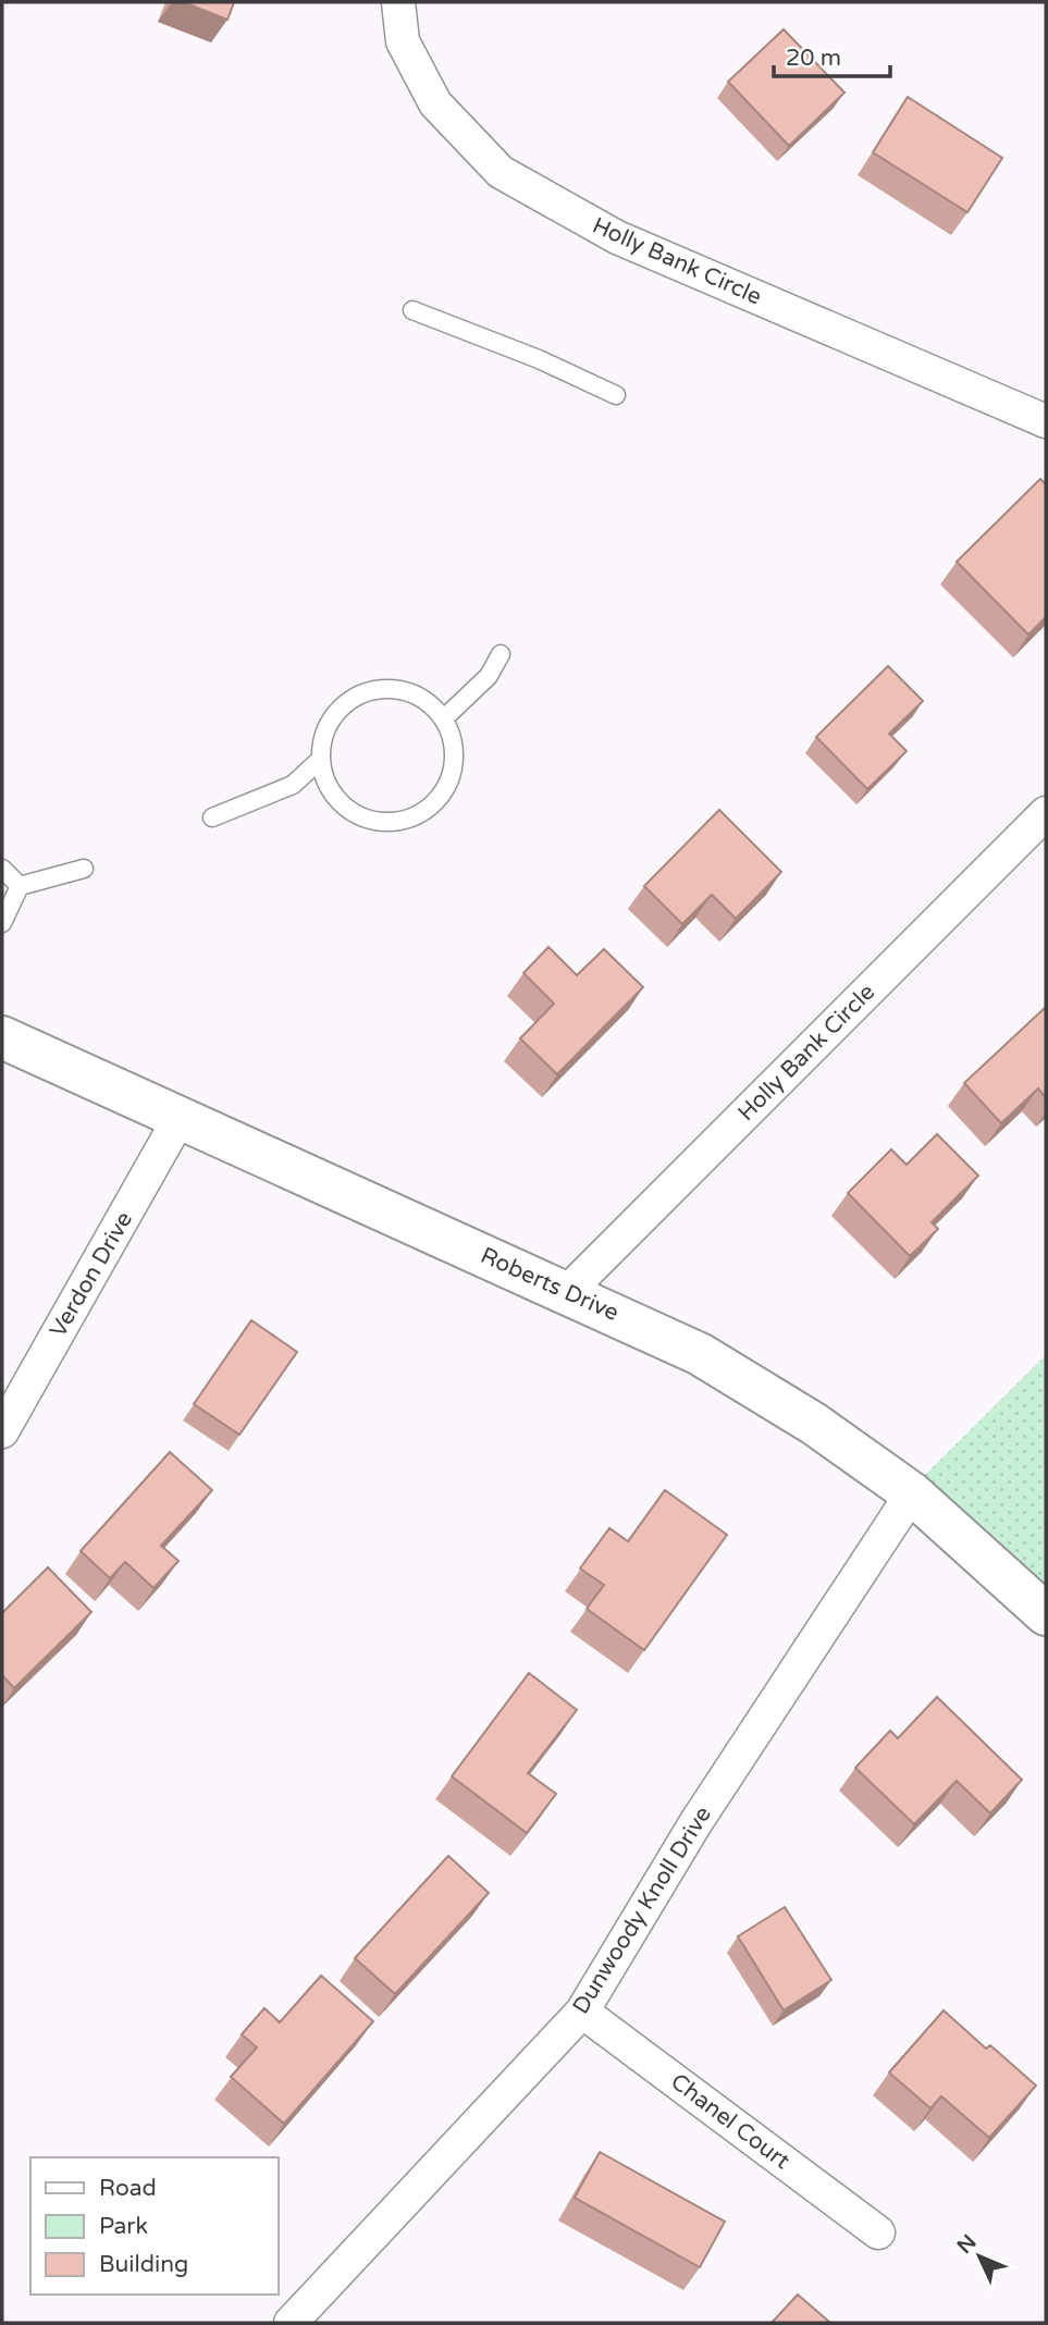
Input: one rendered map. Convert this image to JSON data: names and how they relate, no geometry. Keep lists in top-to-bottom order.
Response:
{
  "streets": {
    "street": [
      "Holly Bank Circle",
      "Verdon Drive",
      "Roberts Drive",
      "Dunwoody Knoll Drive",
      "Chanel Court"
    ]
  },
  "crossings": [
    ["Holly Bank Circle", "Roberts Drive"],
    ["Verdon Drive", "Roberts Drive"],
    ["Roberts Drive", "Dunwoody Knoll Drive"],
    ["Dunwoody Knoll Drive", "Chanel Court"]
  ],
  "legend": ["Road", "Park", "Building"],
  "scale_bar": "20 m",
  "north": "top left"
}
